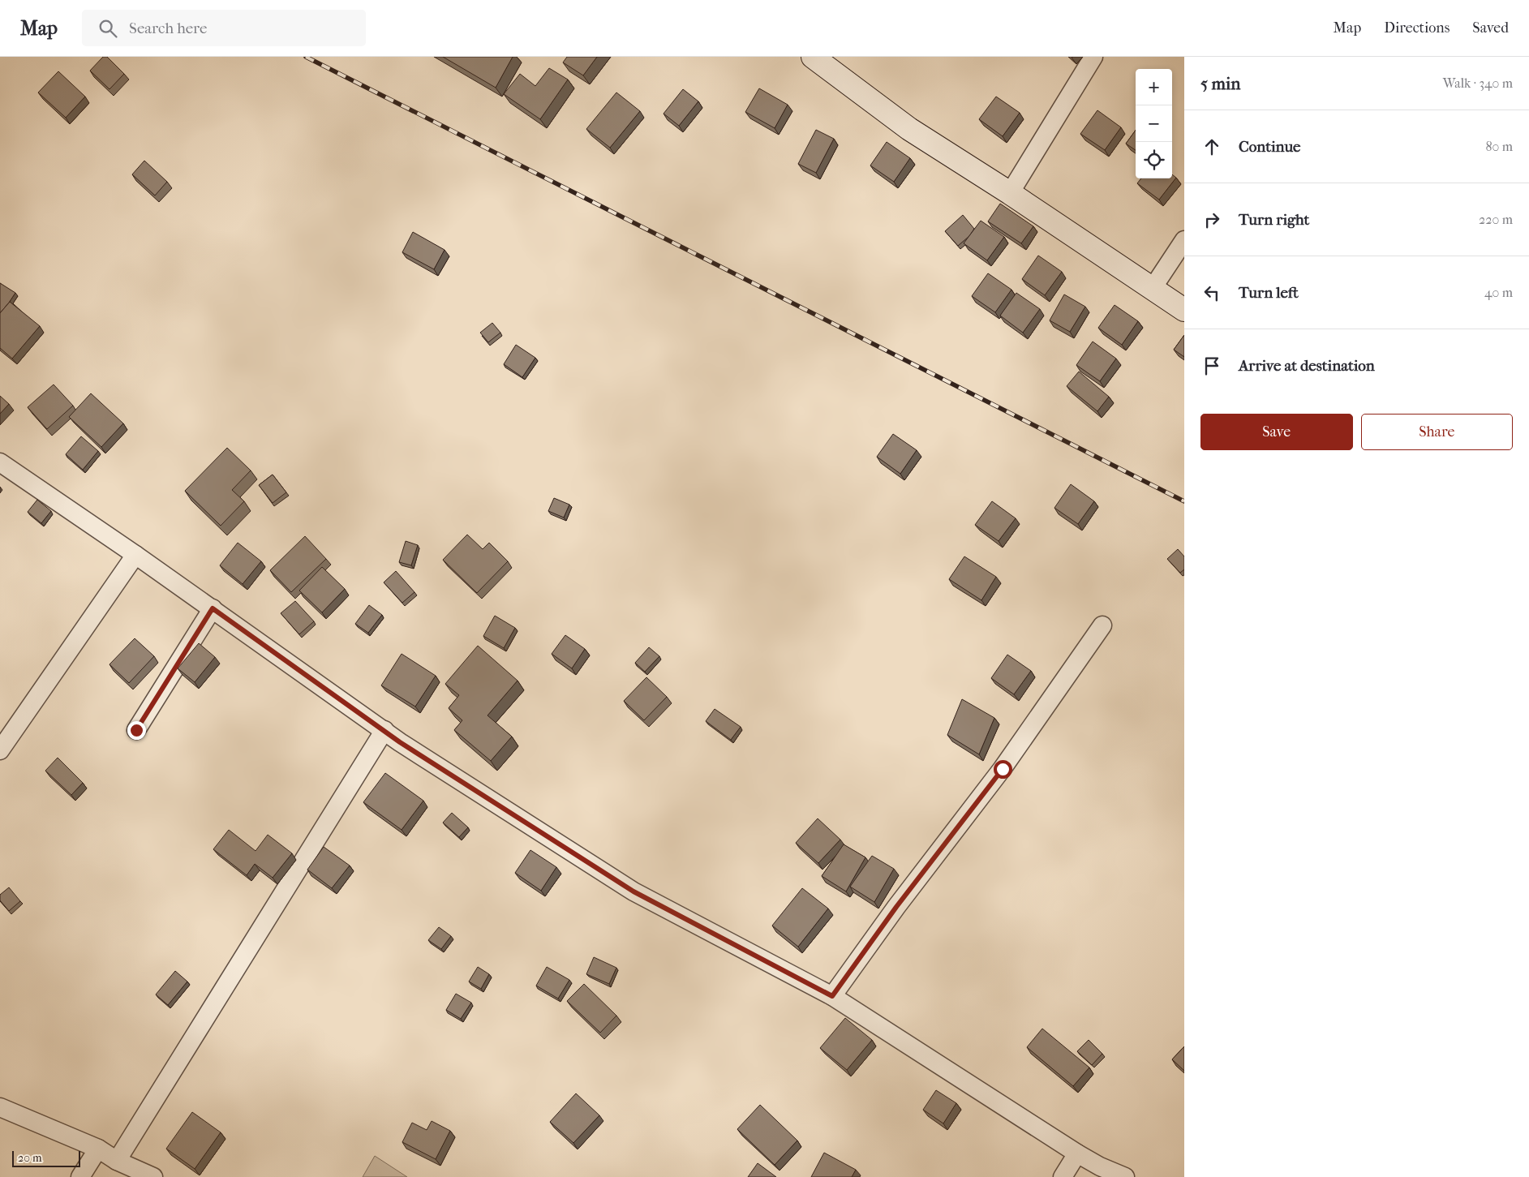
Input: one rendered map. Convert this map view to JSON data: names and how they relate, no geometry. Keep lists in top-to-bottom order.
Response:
{
  "scale_bar": "20 m",
  "page": {
    "header": "Map",
    "search": "Search here",
    "nav": ["Map", "Directions", "Saved"],
    "heading": ["5 min", "Walk · 340 m"],
    "map_buttons": ["+", "−"],
    "list": [
      ["Continue", "80 m"],
      ["Turn right", "220 m"],
      ["Turn left", "40 m"],
      "Arrive at destination"
    ],
    "buttons": ["Save", "Share"],
    "scale": "20 m"
  }
}
